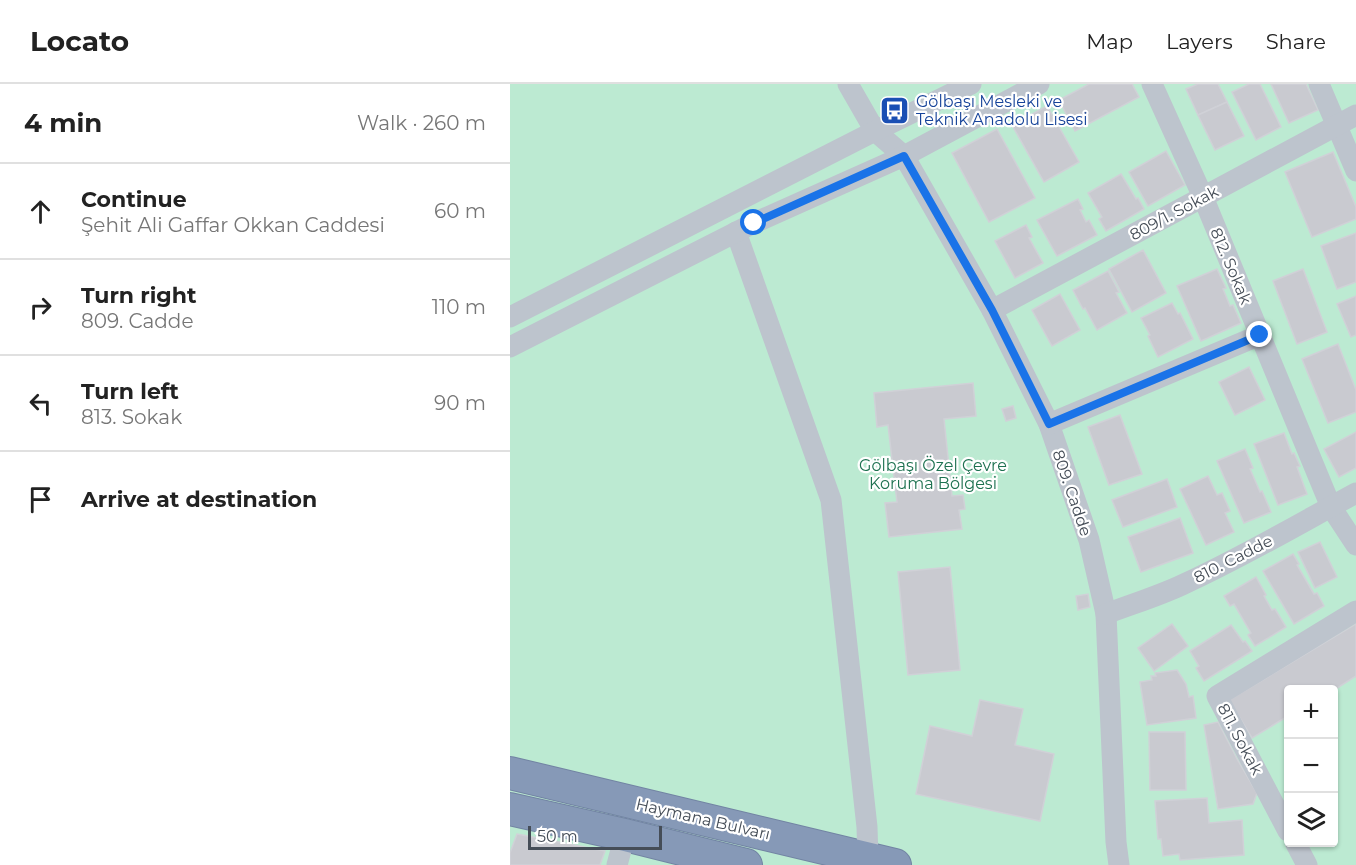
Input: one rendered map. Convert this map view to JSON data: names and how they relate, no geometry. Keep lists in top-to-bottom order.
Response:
{
  "streets": {
    "highway": ["Haymana Bulvarı"],
    "street": [
      "809/1. Sokak",
      "812. Sokak",
      "809. Cadde",
      "810. Cadde",
      "811. Sokak"
    ]
  },
  "crossings": [
    ["809/1. Sokak", "812. Sokak"],
    ["809/1. Sokak", "809. Cadde"],
    ["812. Sokak", "810. Cadde"],
    ["809. Cadde", "810. Cadde"]
  ],
  "parks": ["Gölbaşı Özel Çevre Koruma Bölgesi"],
  "places": {
    "bus stop": ["Gölbaşı Mesleki ve Teknik Anadolu Lisesi"]
  },
  "scale_bar": "50 m",
  "page": {
    "header": "Locato",
    "nav": ["Map", "Layers", "Share"],
    "heading": ["4 min", "Walk · 260 m"],
    "list": [
      ["Continue", "Şehit Ali Gaffar Okkan Caddesi", "60 m"],
      ["Turn right", "809. Cadde", "110 m"],
      ["Turn left", "813. Sokak", "90 m"],
      "Arrive at destination"
    ],
    "map_buttons": ["+", "−"],
    "scale": "50 m"
  }
}
